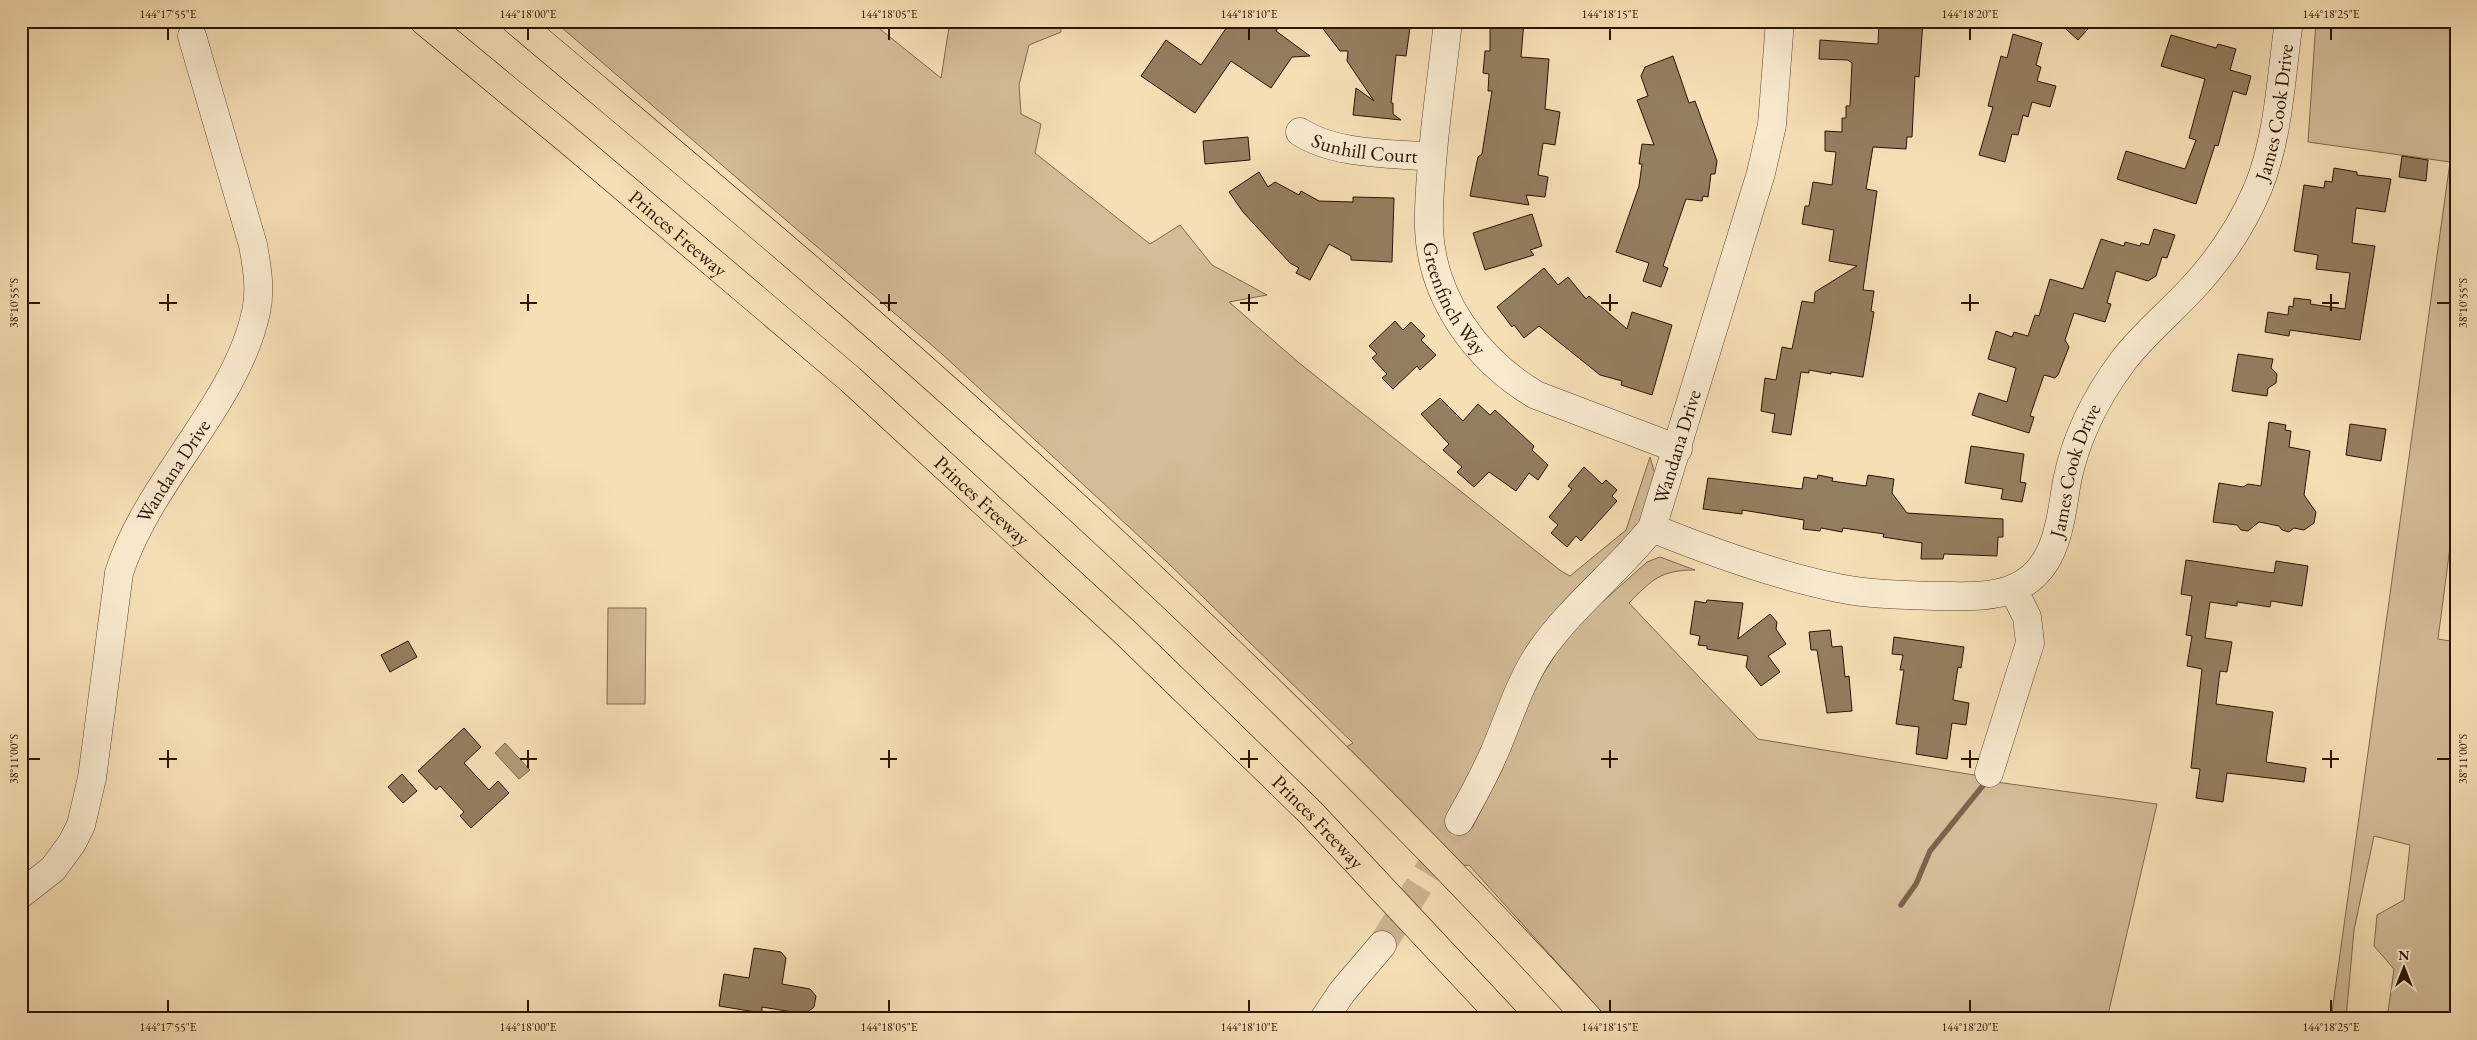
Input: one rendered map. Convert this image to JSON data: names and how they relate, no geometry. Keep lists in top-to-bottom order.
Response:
{
  "streets": {
    "highway": ["Princes Freeway"],
    "street": [
      "James Cook Drive",
      "Sunhill Court",
      "Greenfinch Way",
      "Wandana Drive"
    ]
  },
  "crossings": [
    ["James Cook Drive", "Wandana Drive"],
    ["Sunhill Court", "Greenfinch Way"],
    ["Greenfinch Way", "Wandana Drive"]
  ],
  "north": "top",
  "coordinates": [
    "144°17'55\"E",
    "144°18'00\"E",
    "144°18'05\"E",
    "144°18'10\"E",
    "144°18'15\"E",
    "144°18'20\"E",
    "144°18'25\"E",
    "38°10'55\"S",
    "38°11'00\"S"
  ]
}
